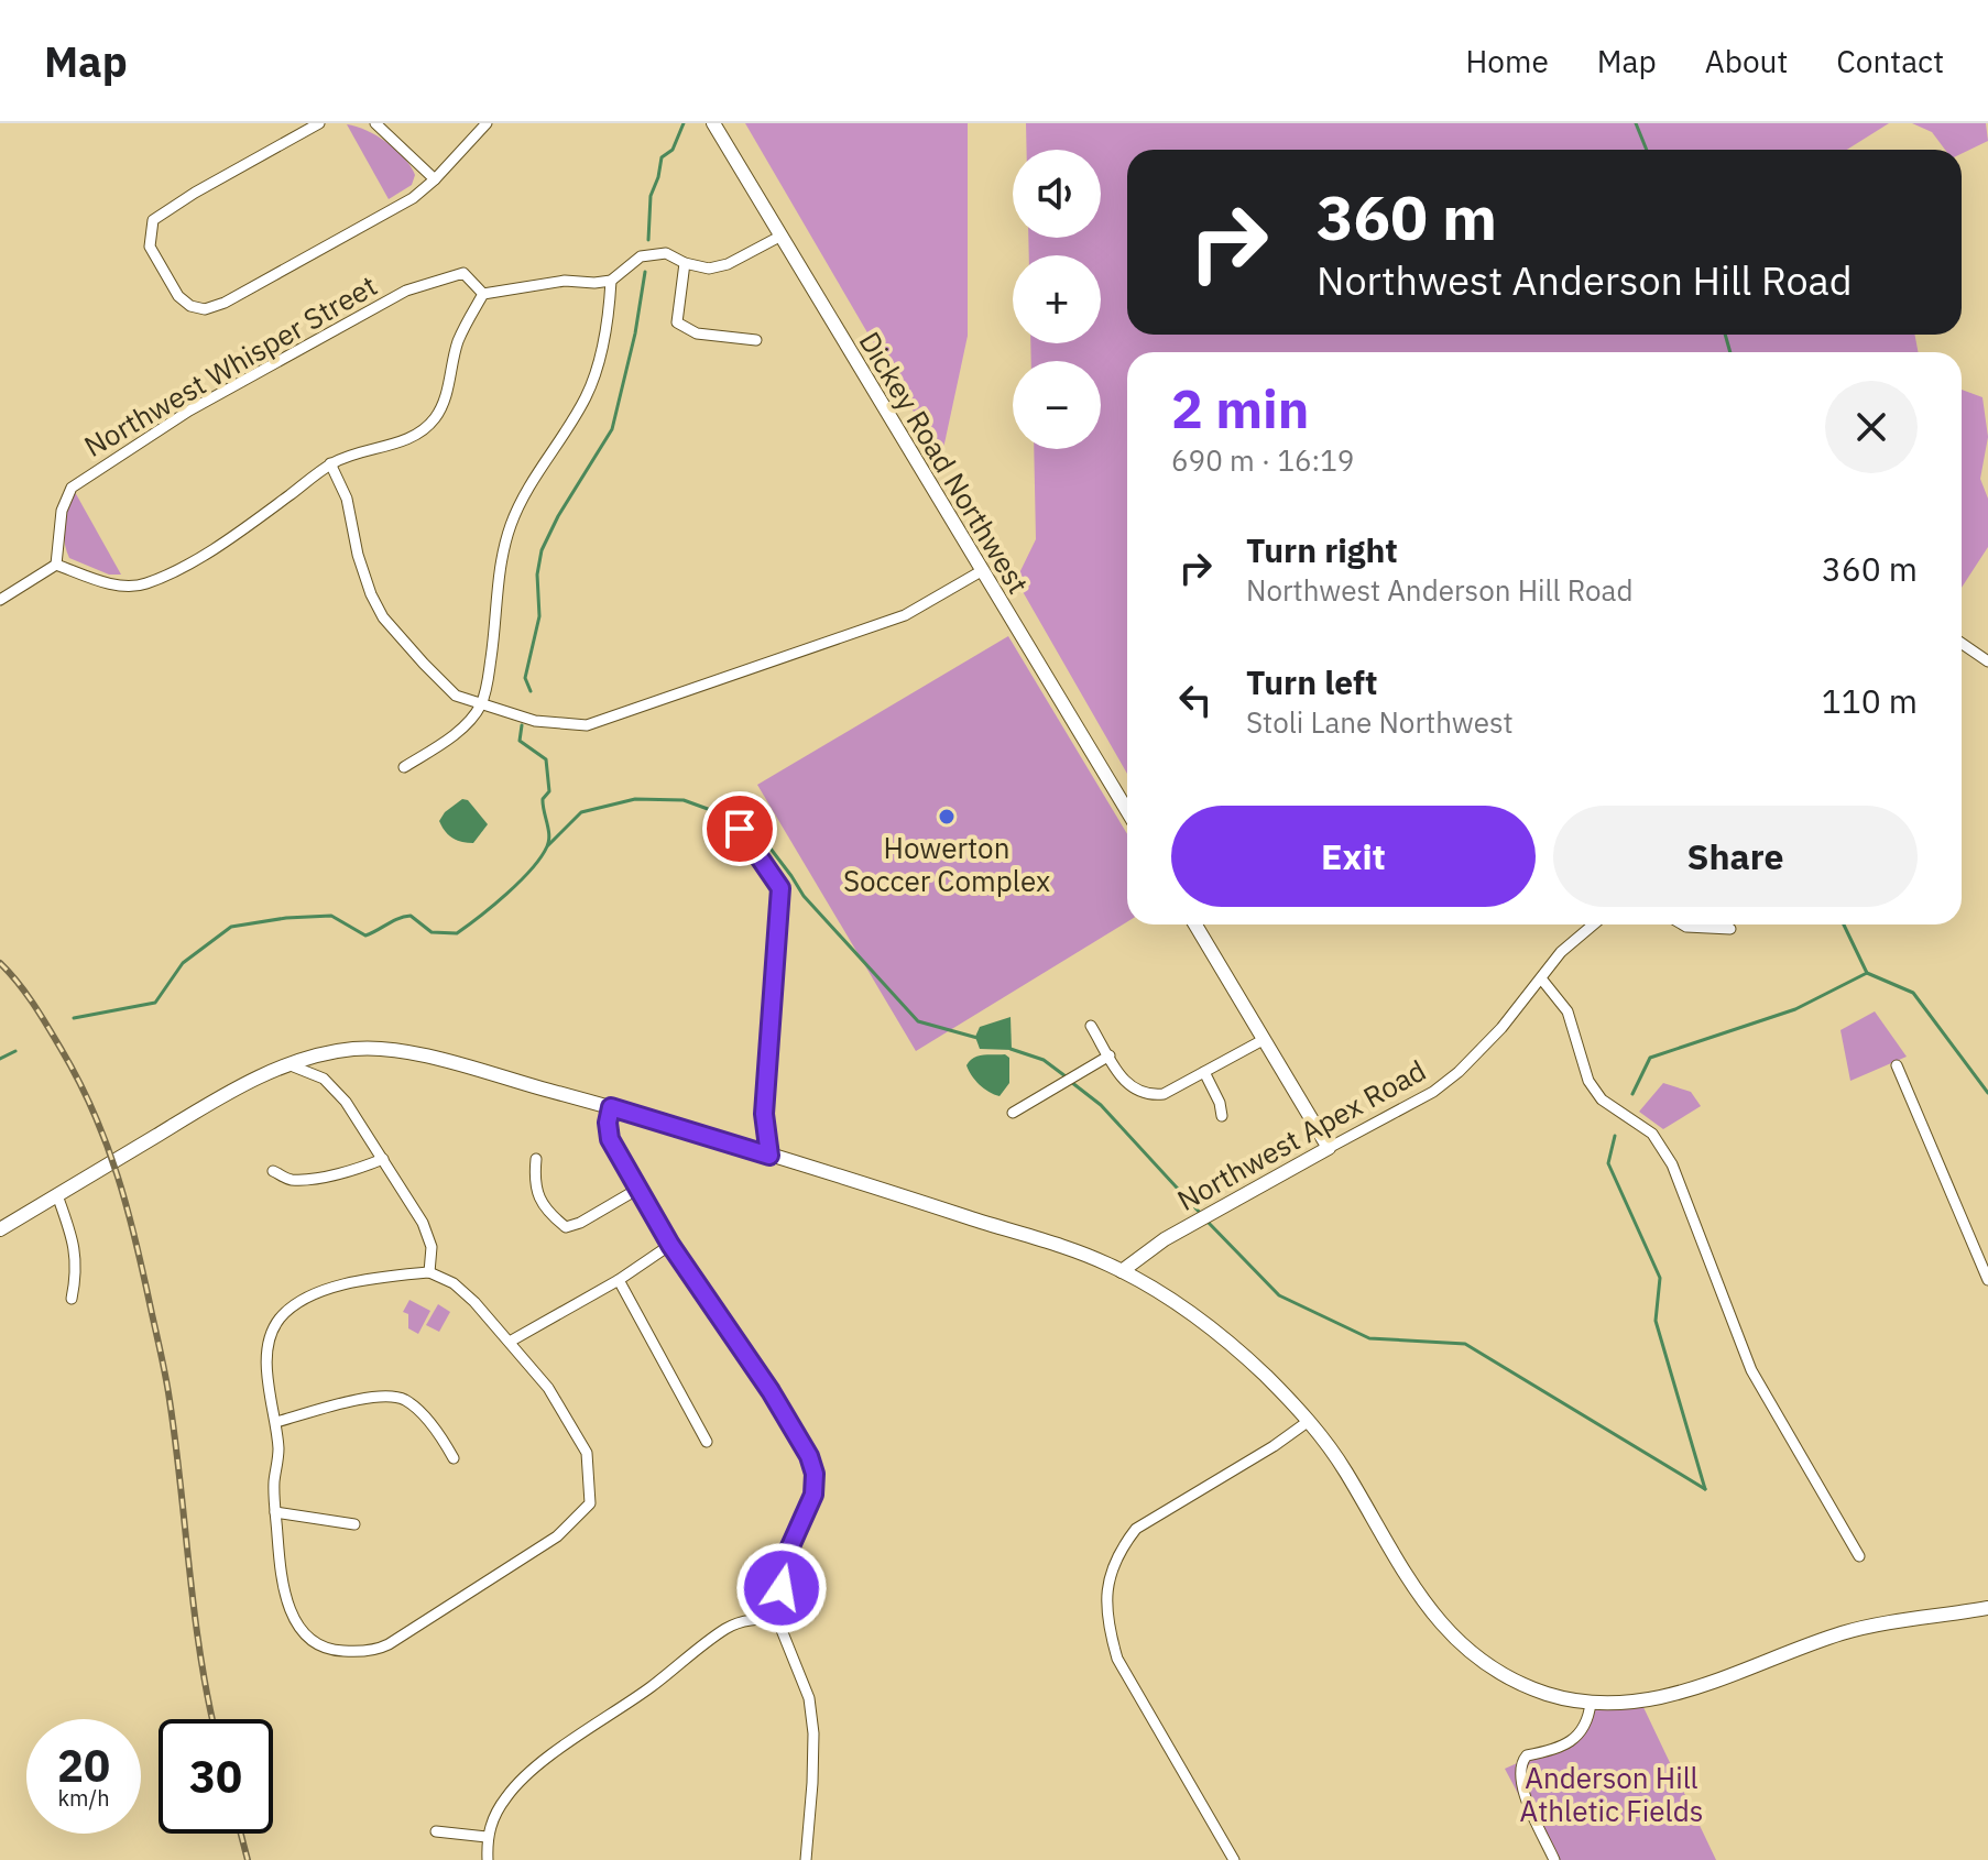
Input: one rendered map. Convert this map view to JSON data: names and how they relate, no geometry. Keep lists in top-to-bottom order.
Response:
{
  "streets": {
    "main road": ["Dickey Road Northwest", "Northwest Apex Road"],
    "street": ["Northwest Whisper Street"]
  },
  "parks": ["Anderson Hill Athletic Fields"],
  "places": ["Howerton Soccer Complex"],
  "page": {
    "header": "Map",
    "nav": [
      "Home",
      "Map",
      "About",
      "Contact"
    ],
    "map_buttons": ["+", "−"],
    "turn": ["360 m", "Northwest Anderson Hill Road"],
    "heading": ["2 min", "690 m · 16:19"],
    "list": [
      {
        "name": "Turn right",
        "note": "Northwest Anderson Hill Road",
        "value": "360 m"
      },
      {
        "name": "Turn left",
        "note": "Stoli Lane Northwest",
        "value": "110 m"
      }
    ],
    "buttons": ["Exit", "Share"],
    "speed": "20 km/h",
    "limit": "30"
  }
}
